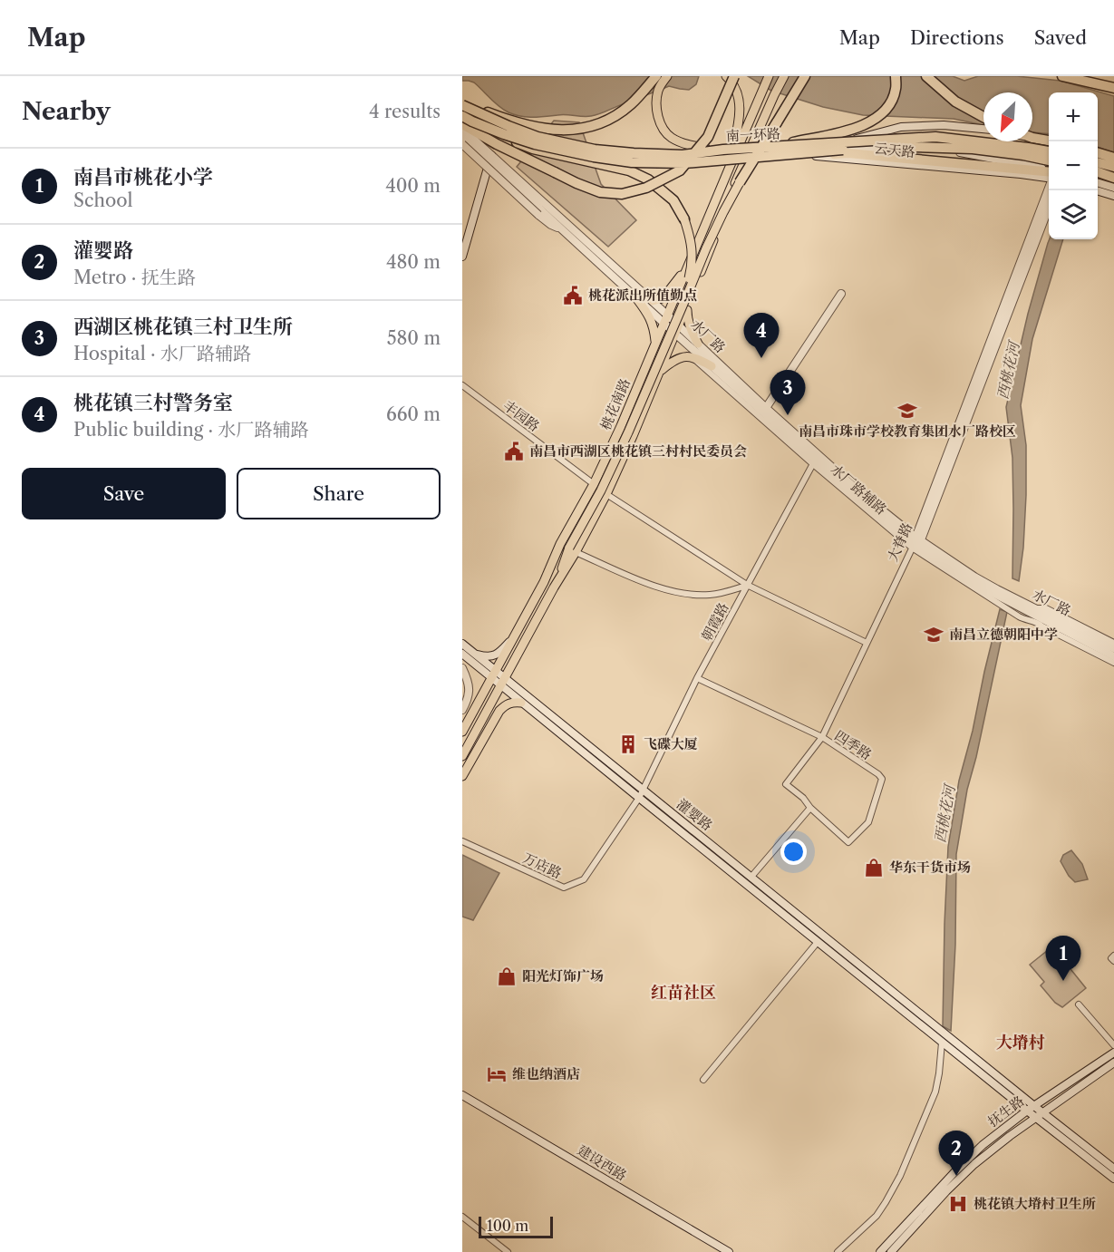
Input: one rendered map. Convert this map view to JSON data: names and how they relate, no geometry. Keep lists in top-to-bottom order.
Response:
{
  "streets": {
    "highway": ["南一环路"],
    "main road": [
      "云天路",
      "桃花南路",
      "灌婴路",
      "抚生路",
      "建设西路"
    ],
    "street": [
      "水厂路",
      "丰园路",
      "水厂路辅路",
      "大脊路",
      "朝霞路",
      "四季路",
      "万店路"
    ]
  },
  "crossings": [
    ["云天路", "桃花南路"],
    ["水厂路", "桃花南路"],
    ["水厂路", "水厂路辅路"],
    ["水厂路", "大脊路"],
    ["水厂路", "朝霞路"],
    ["桃花南路", "丰园路"],
    ["桃花南路", "灌婴路"],
    ["水厂路辅路", "大脊路"],
    ["水厂路辅路", "朝霞路"],
    ["大脊路", "四季路"],
    ["朝霞路", "四季路"],
    ["朝霞路", "灌婴路"],
    ["朝霞路", "万店路"],
    ["灌婴路", "万店路"],
    ["灌婴路", "抚生路"]
  ],
  "districts": ["红苗社区", "大塉村"],
  "water": ["西桃花河"],
  "places": {
    "public building": ["桃花派出所值勤点", "南昌市西湖区桃花镇三村村民委员会"],
    "school or university": ["南昌市珠市学校教育集团水厂路校区", "南昌立德朝阳中学"],
    "building": ["飞碟大厦"],
    "shop": ["华东干货市场", "阳光灯饰广场"],
    "hotel": ["维也纳酒店"],
    "hospital": ["桃花镇大塉村卫生所"]
  },
  "scale_bar": "100 m",
  "north": "bottom left",
  "page": {
    "header": "Map",
    "nav": ["Map", "Directions", "Saved"],
    "heading": ["Nearby", "4 results"],
    "map_buttons": ["+", "−"],
    "list": [
      {
        "mark": "1",
        "name": "南昌市桃花小学",
        "note": "School",
        "value": "400 m"
      },
      {
        "mark": "2",
        "name": "灌婴路",
        "note": "Metro · 抚生路",
        "value": "480 m"
      },
      {
        "mark": "3",
        "name": "西湖区桃花镇三村卫生所",
        "note": "Hospital · 水厂路辅路",
        "value": "580 m"
      },
      {
        "mark": "4",
        "name": "桃花镇三村警务室",
        "note": "Public building · 水厂路辅路",
        "value": "660 m"
      }
    ],
    "pins": [
      "4",
      "3",
      "1",
      "2"
    ],
    "buttons": ["Save", "Share"],
    "scale": "100 m"
  }
}
